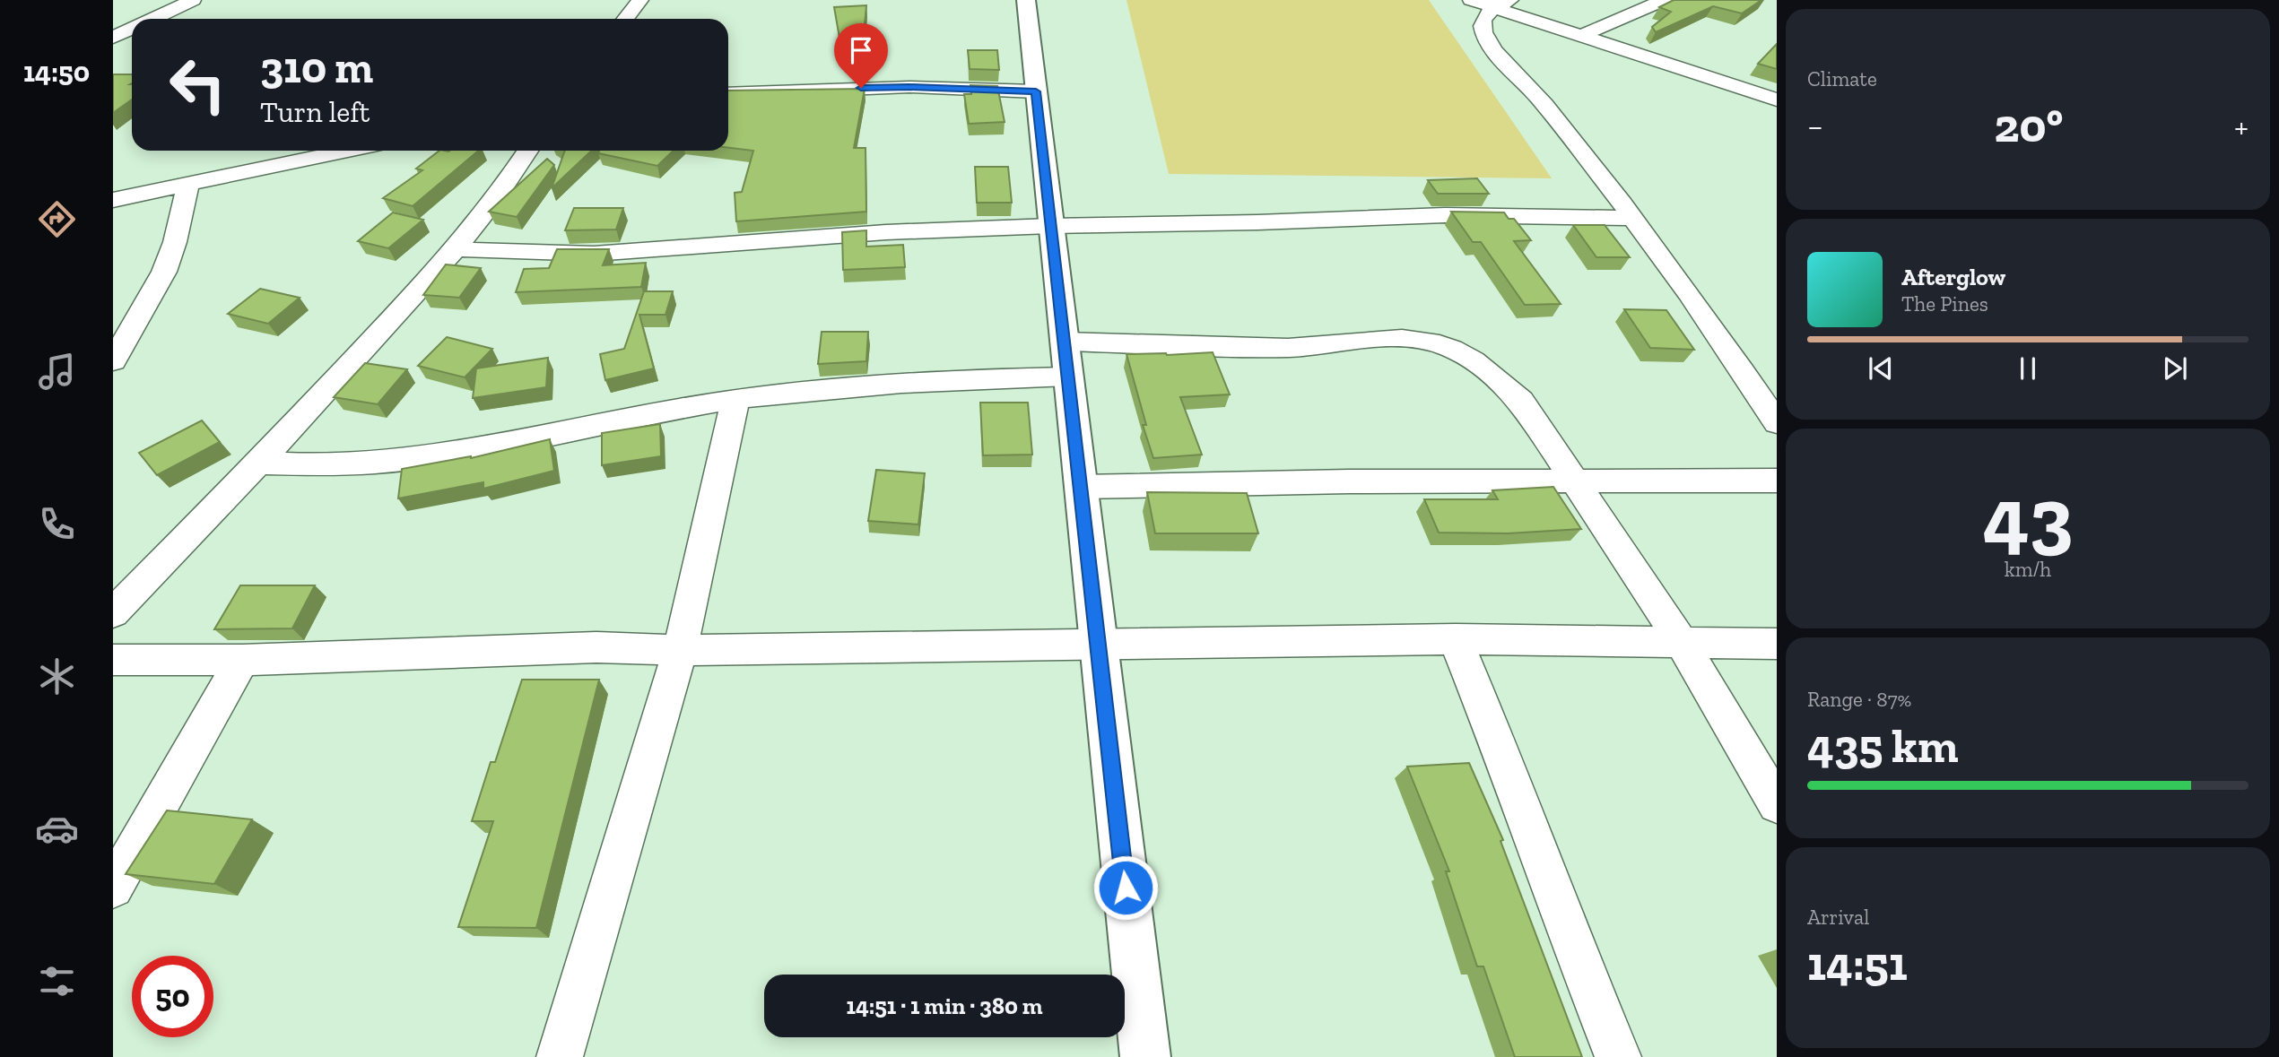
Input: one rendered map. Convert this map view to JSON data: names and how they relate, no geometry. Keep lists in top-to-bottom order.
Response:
{
  "page": {
    "tabs": "14:50",
    "tile": [
      "Climate",
      ["43", "km/h"],
      ["Range · 87%", "435 km"],
      ["Arrival", "14:51"]
    ],
    "turn": ["310 m", "Turn left"],
    "heat": ["−", "20°", "+"],
    "song": ["Afterglow", "The Pines"],
    "limit": "50",
    "trip": "14:51 · 1 min · 380 m"
  }
}
